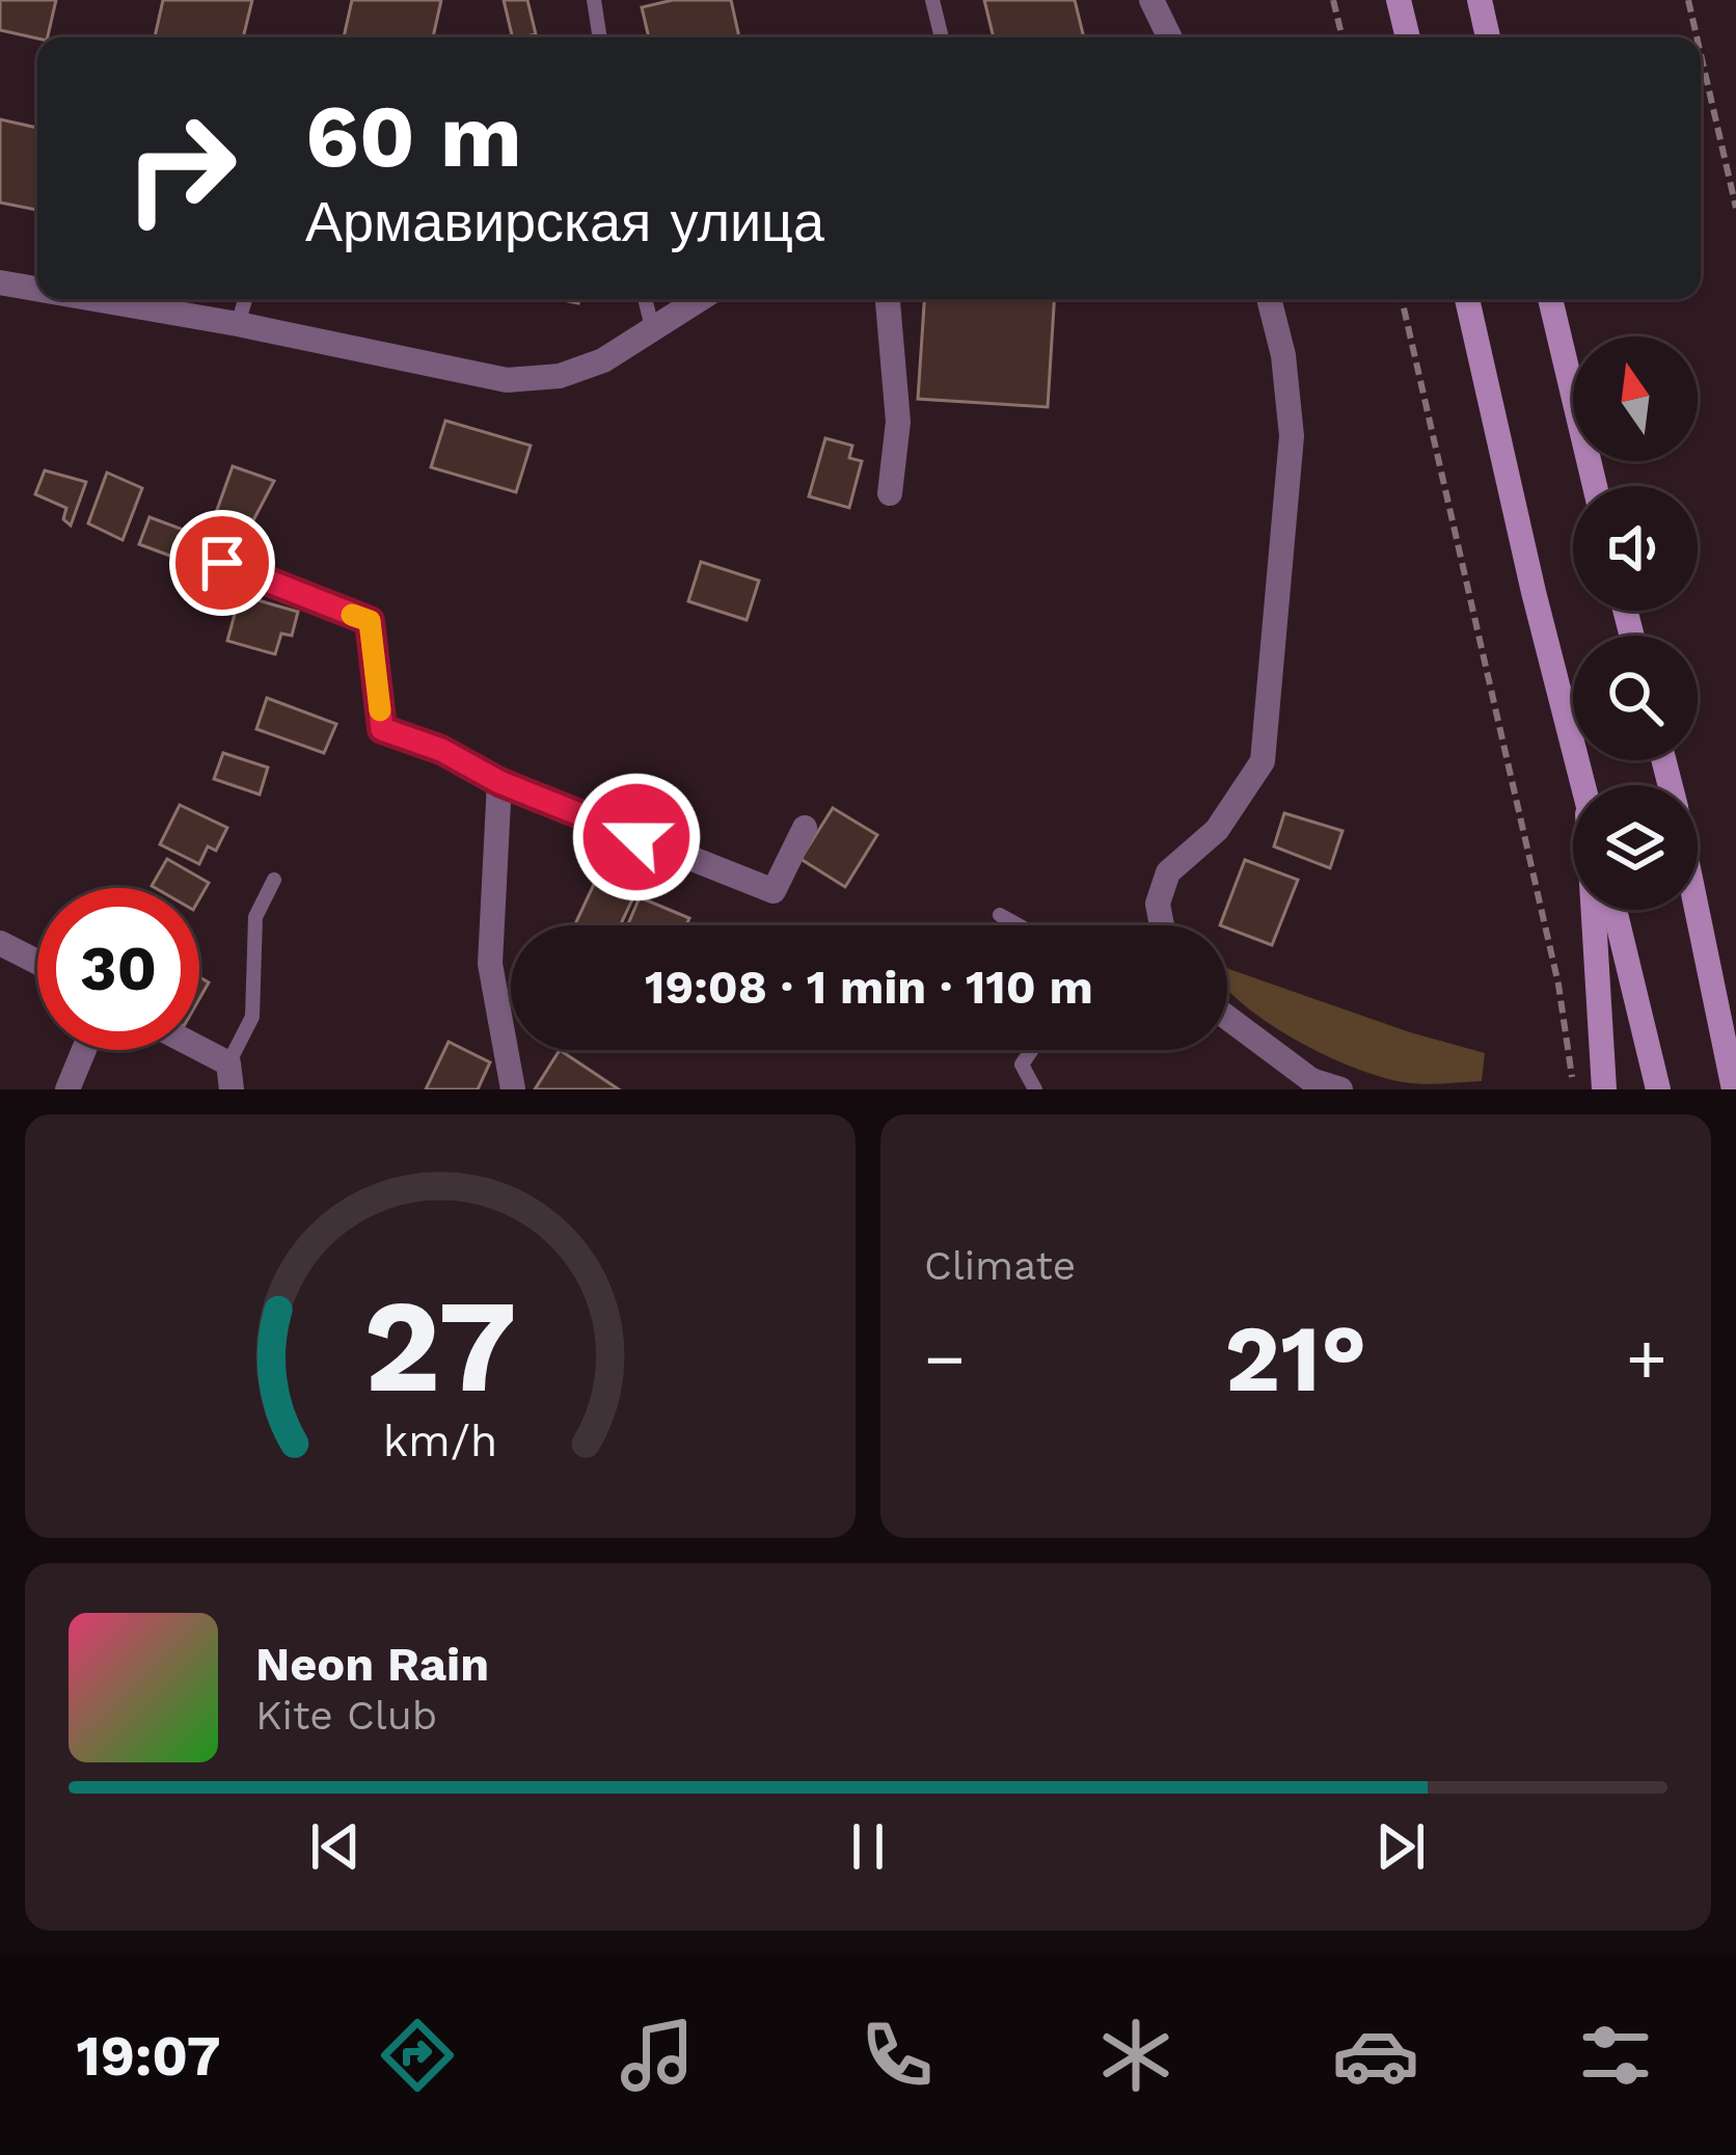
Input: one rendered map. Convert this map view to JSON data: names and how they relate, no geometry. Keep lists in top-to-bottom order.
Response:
{
  "north": "top",
  "page": {
    "turn": ["60 m", "Армавирская улица"],
    "limit": "30",
    "trip": "19:08 · 1 min · 110 m",
    "tile": "Climate",
    "heat": ["−", "21°", "+"],
    "song": ["Neon Rain", "Kite Club"],
    "tabs": "19:07",
    "gauge": ["27", "km/h"]
  }
}
